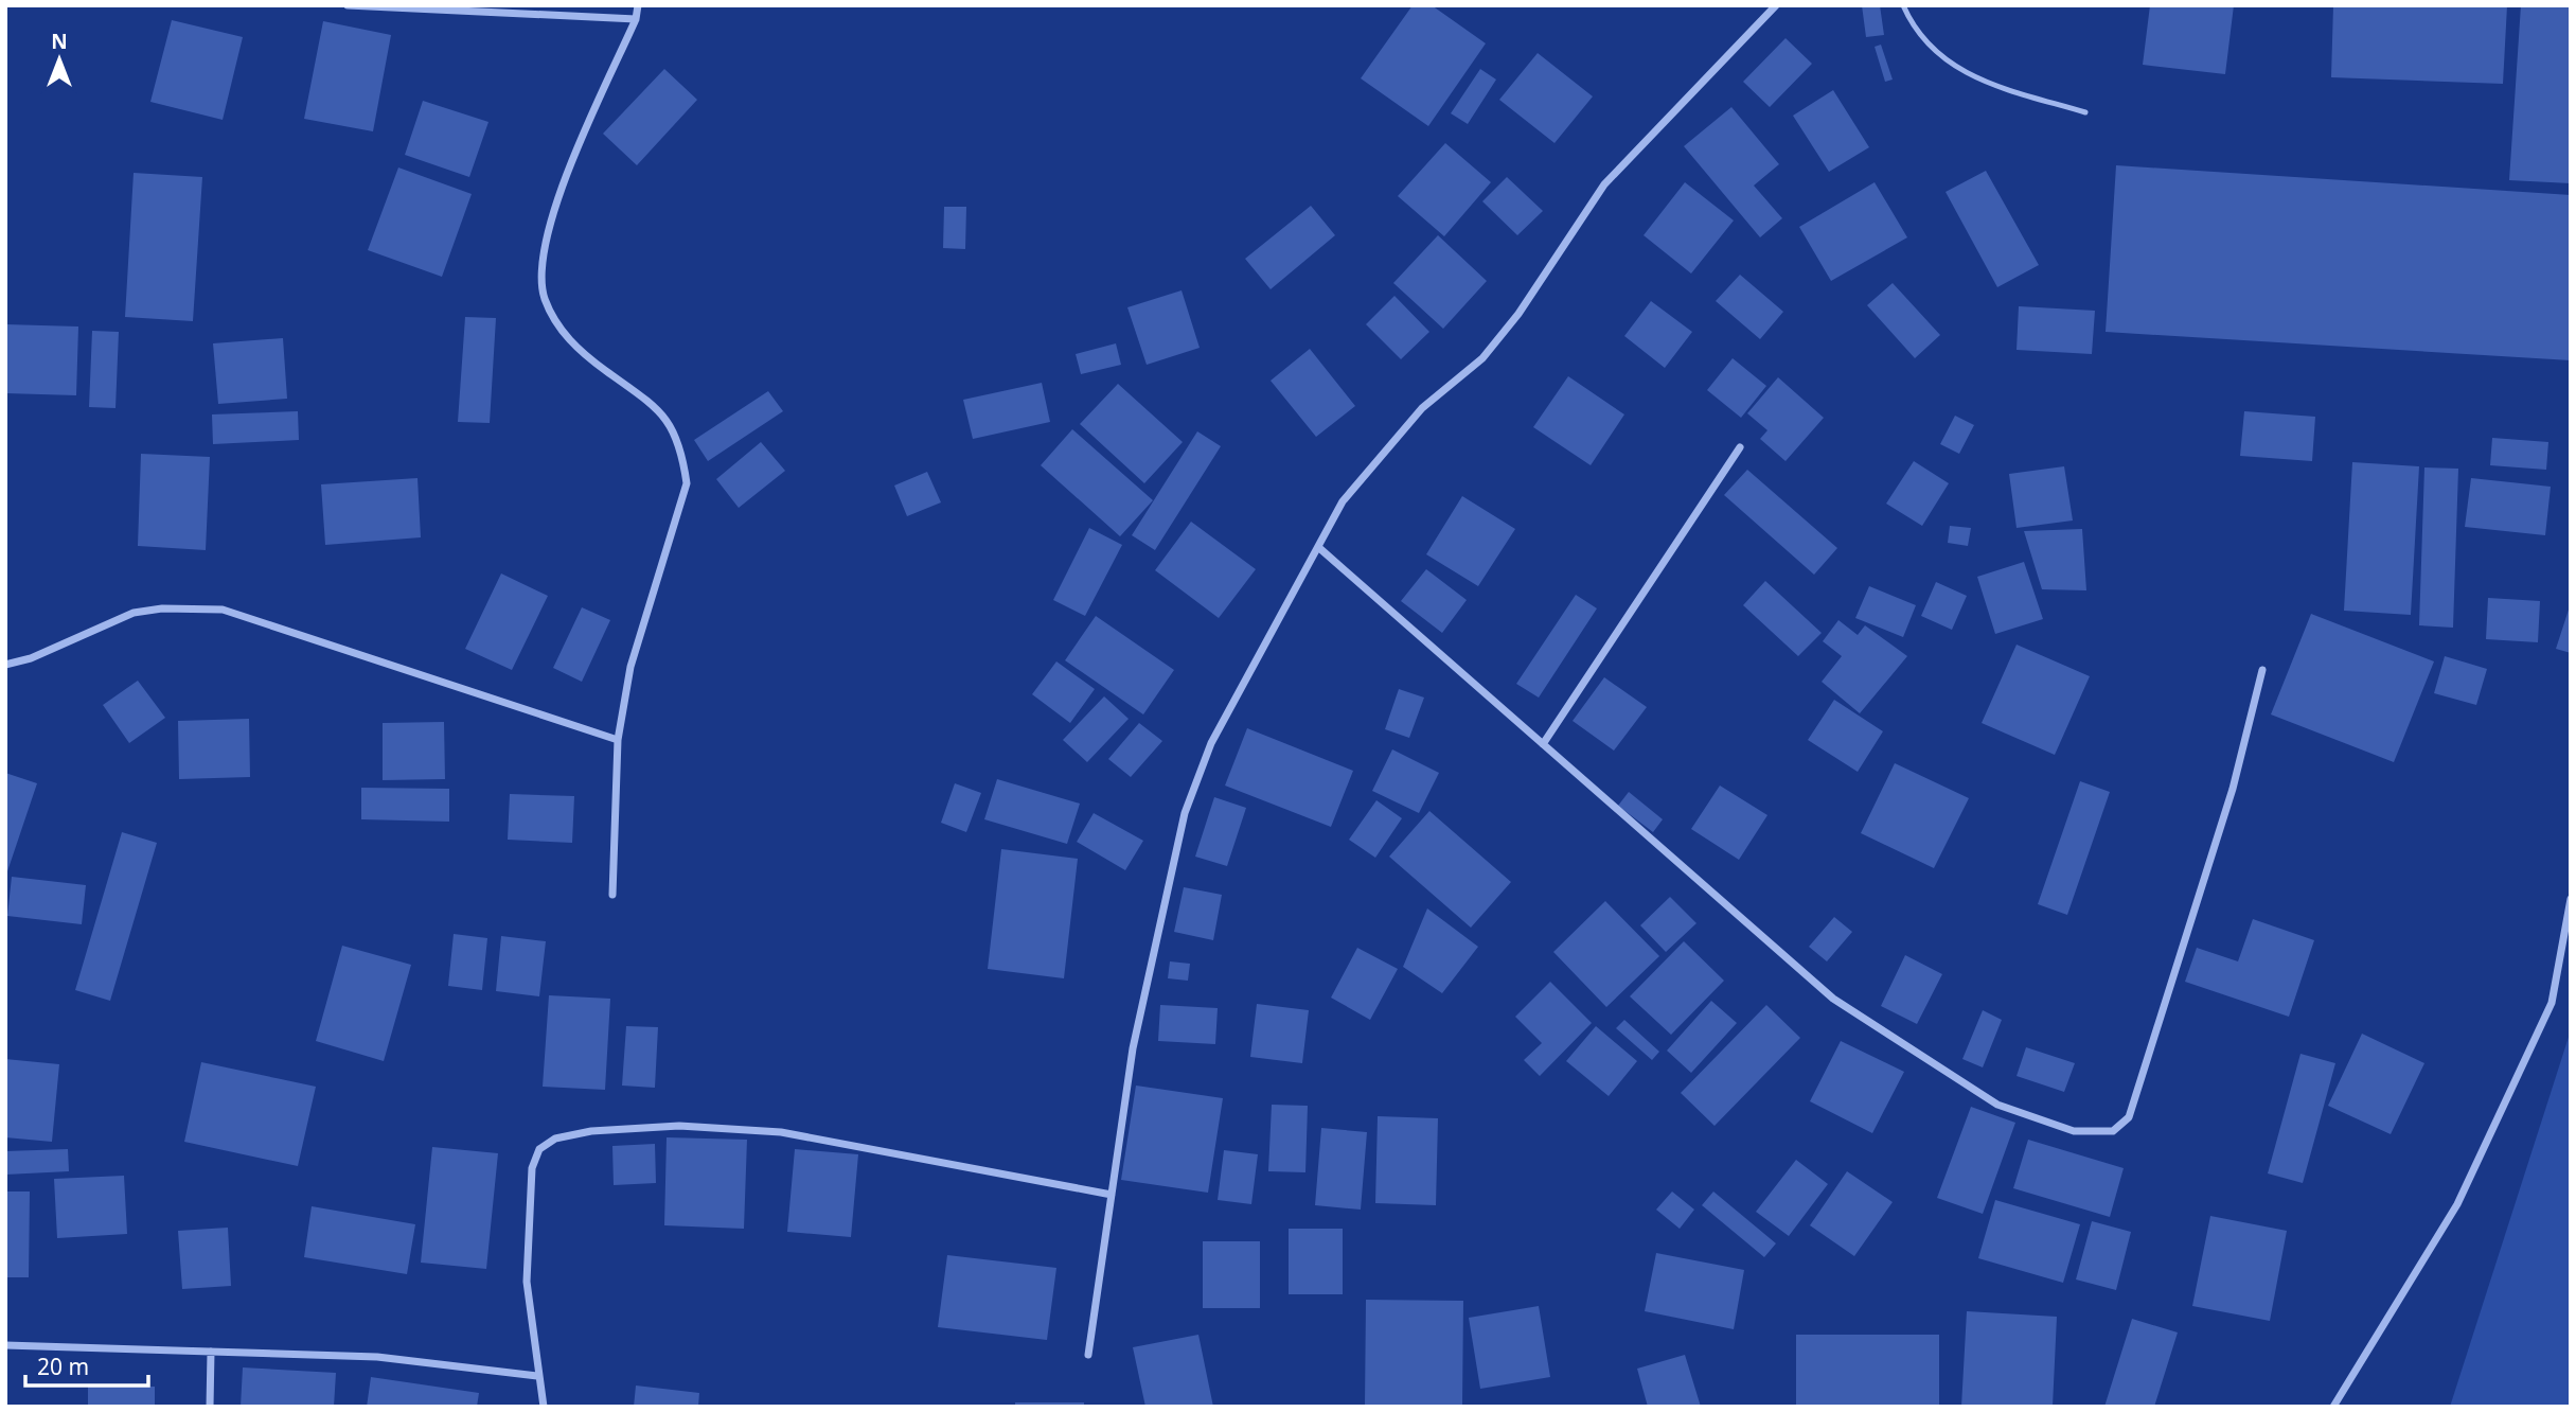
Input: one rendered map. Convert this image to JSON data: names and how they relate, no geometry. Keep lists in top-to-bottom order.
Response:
{
  "scale_bar": "20 m",
  "north": "top"
}
